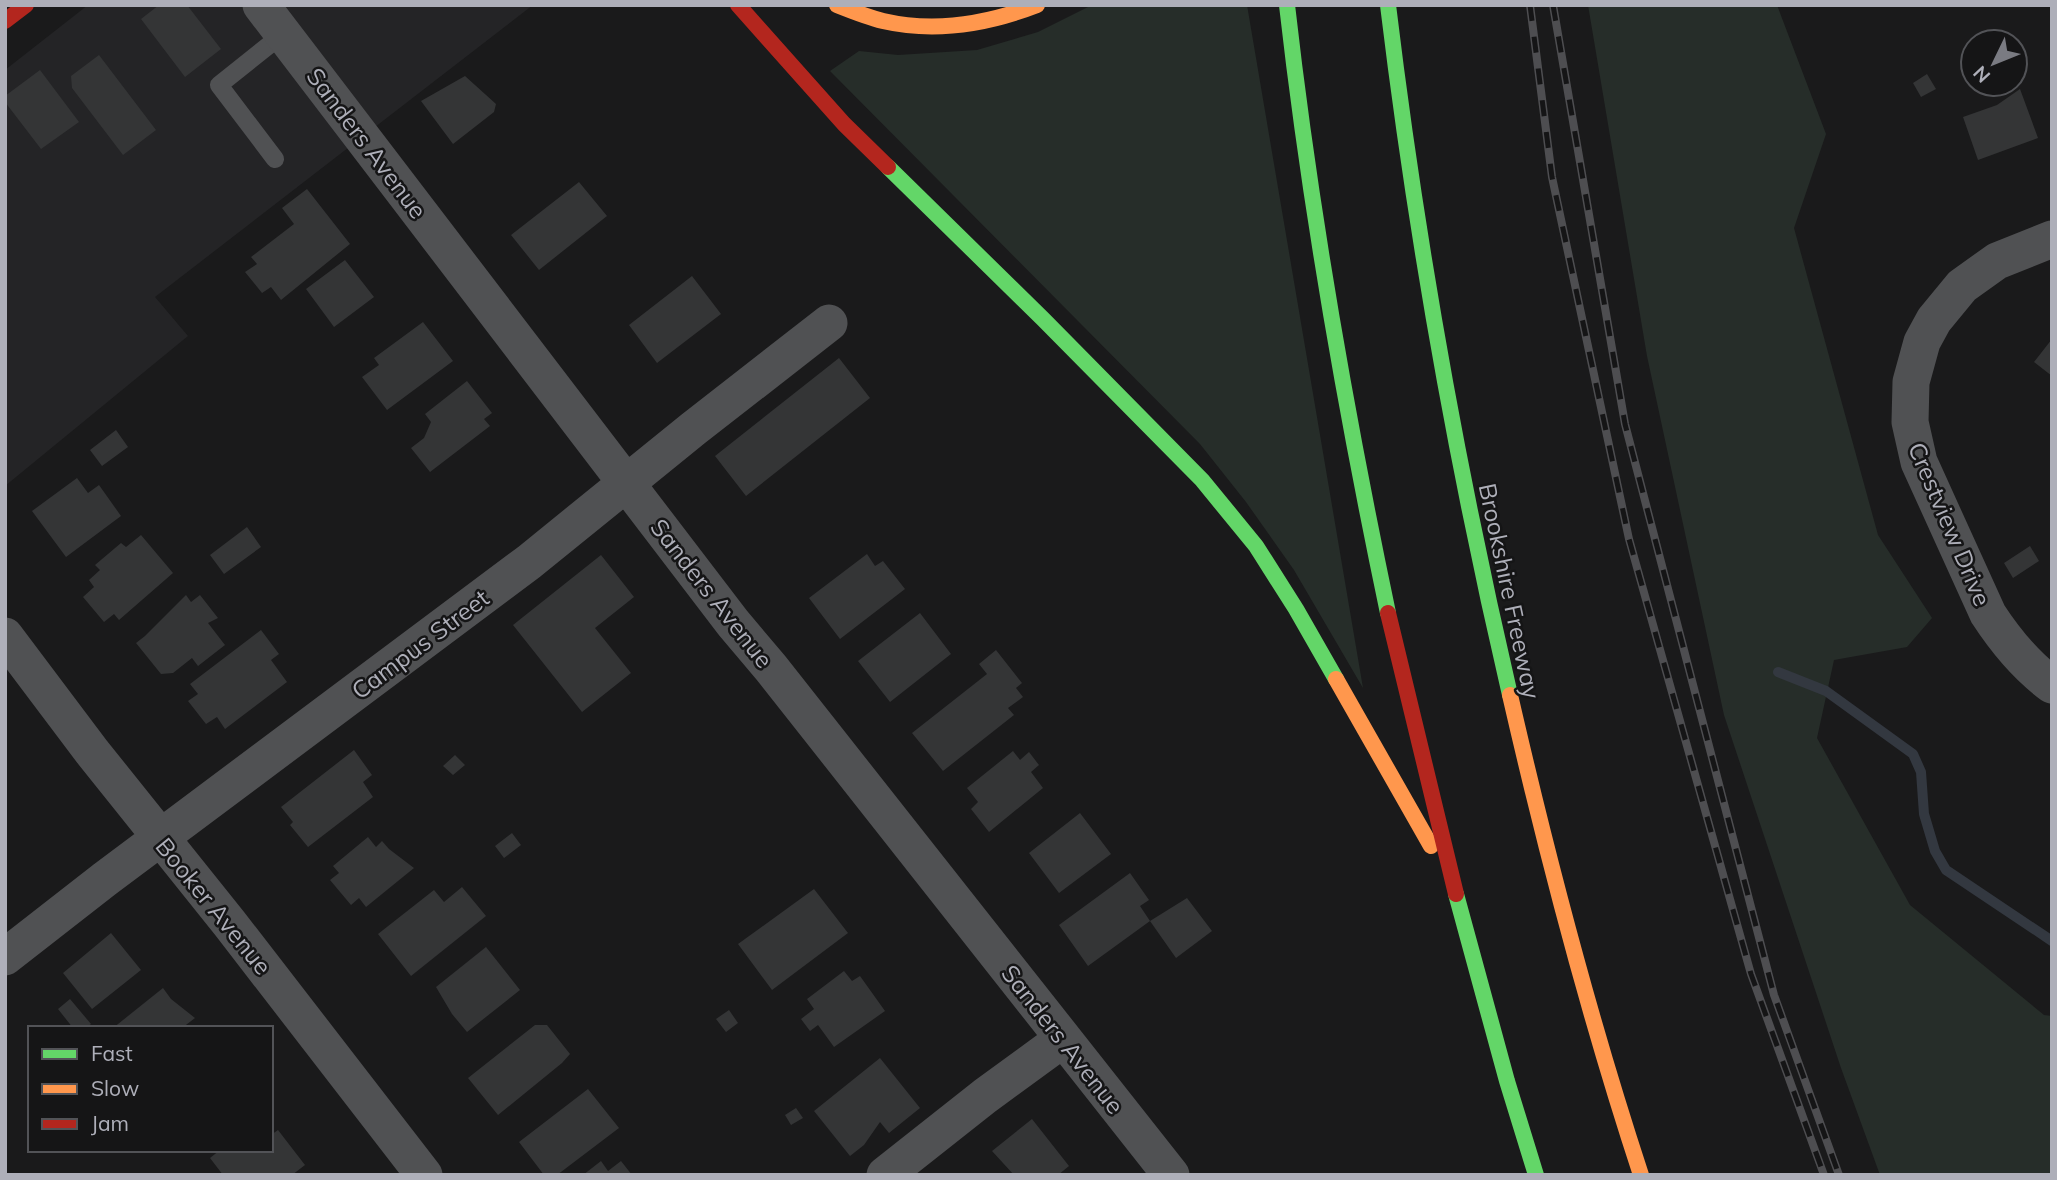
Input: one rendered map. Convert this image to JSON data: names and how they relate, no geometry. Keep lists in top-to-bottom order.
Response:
{
  "streets": {
    "main road": ["Brookshire Freeway"],
    "street": [
      "Sanders Avenue",
      "Crestview Drive",
      "Campus Street",
      "Booker Avenue"
    ]
  },
  "crossings": [
    ["Sanders Avenue", "Campus Street"],
    ["Campus Street", "Booker Avenue"]
  ],
  "legend": ["Fast", "Slow", "Jam"],
  "north": "bottom left"
}
